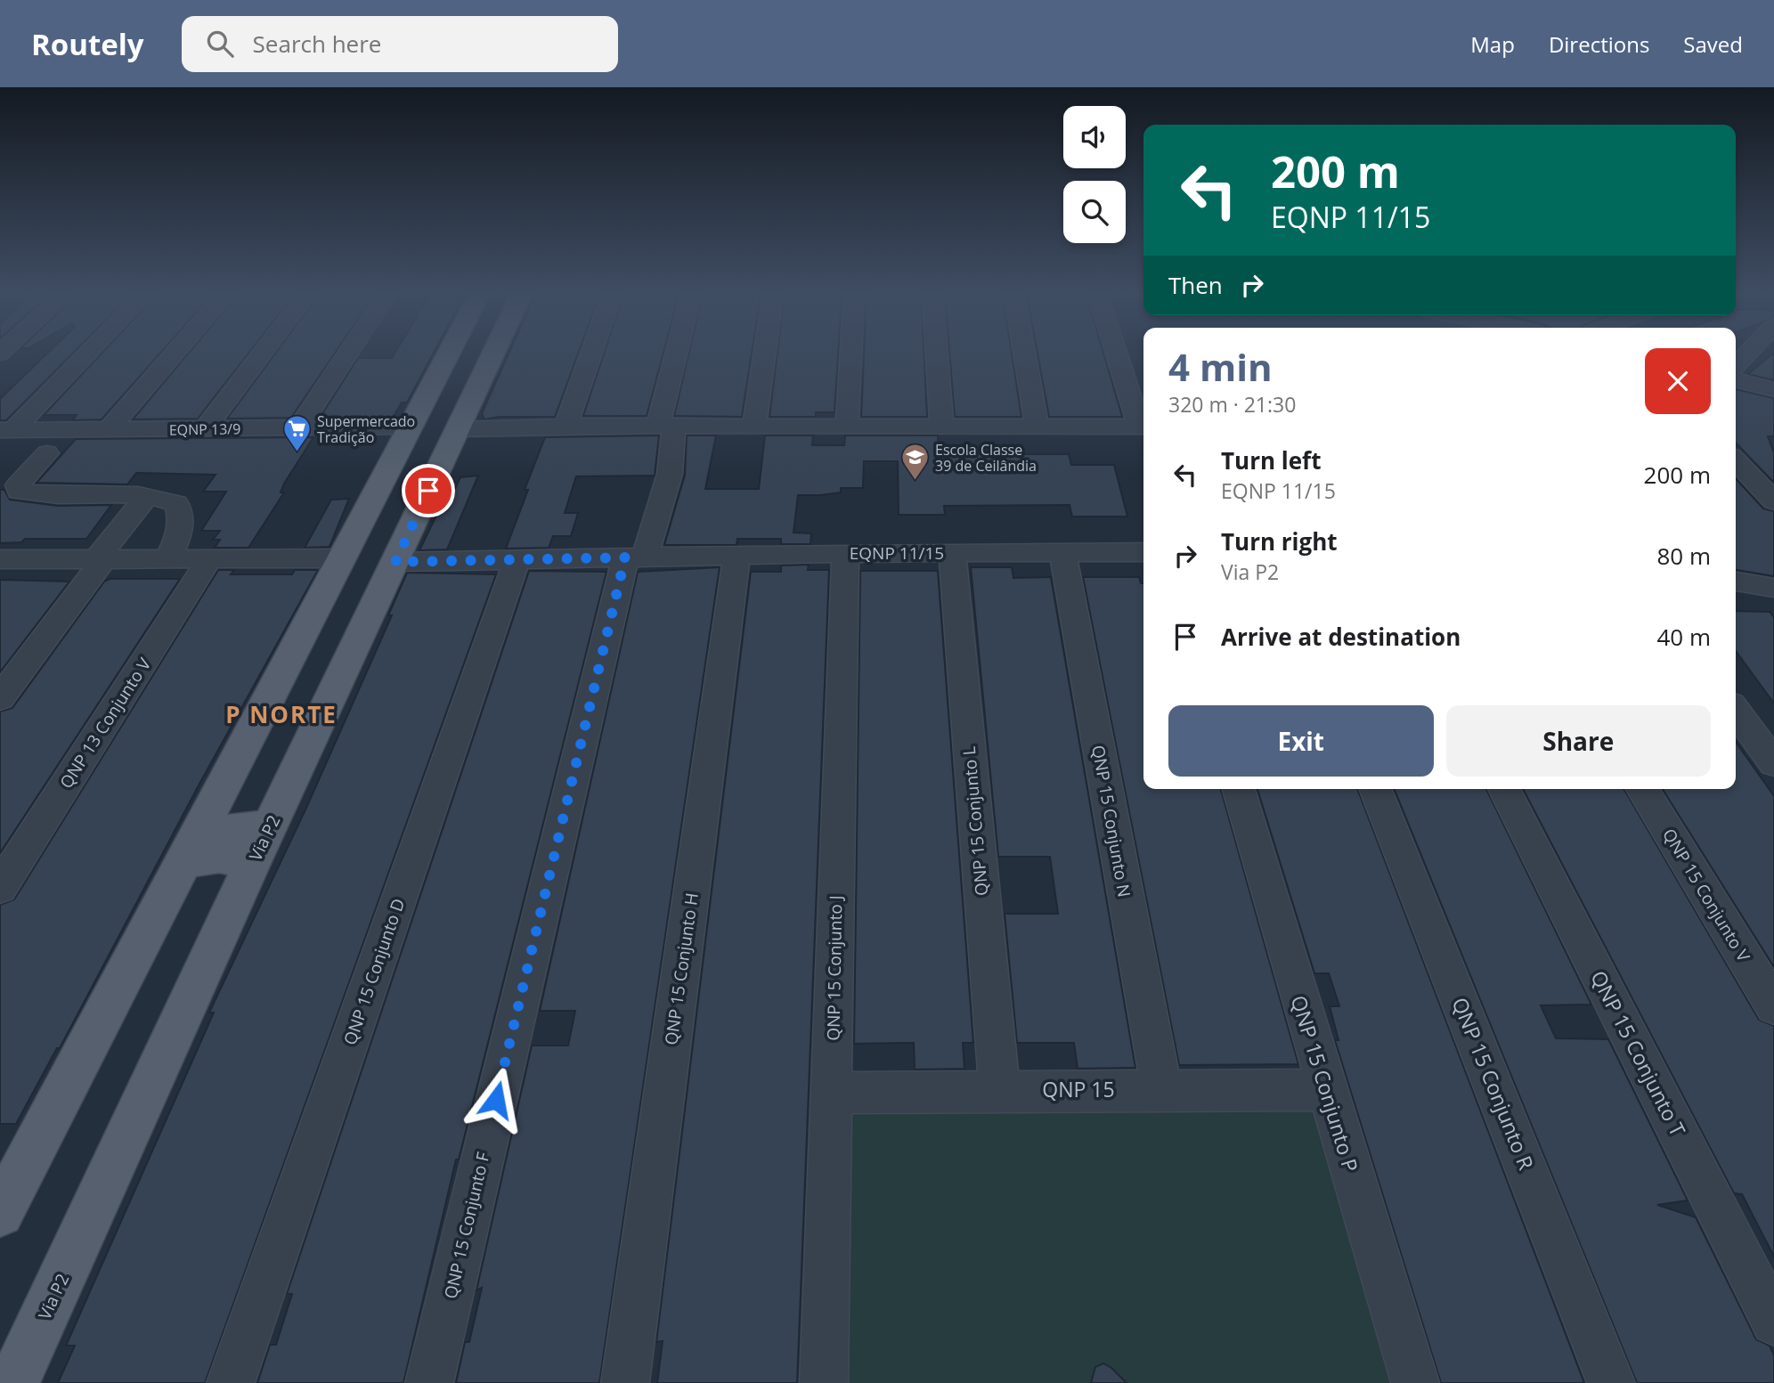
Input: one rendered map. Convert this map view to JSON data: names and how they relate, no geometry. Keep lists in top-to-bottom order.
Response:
{
  "streets": {
    "main road": ["Via P2"],
    "street": [
      "EQNP 13/9",
      "EQNP 11/15",
      "QNP 13 Conjunto V",
      "QNP 15 Conjunto L",
      "QNP 15 Conjunto N",
      "QNP 15 Conjunto V",
      "QNP 15 Conjunto J",
      "QNP 15 Conjunto H",
      "QNP 15 Conjunto D",
      "QNP 15 Conjunto T",
      "QNP 15 Conjunto P",
      "QNP 15 Conjunto R",
      "QNP 15",
      "QNP 15 Conjunto F"
    ]
  },
  "crossings": [
    ["EQNP 11/15", "QNP 15 Conjunto L"],
    ["EQNP 11/15", "QNP 15 Conjunto N"],
    ["EQNP 11/15", "Via P2"],
    ["EQNP 11/15", "QNP 15 Conjunto J"],
    ["EQNP 11/15", "QNP 15 Conjunto H"],
    ["EQNP 11/15", "QNP 15 Conjunto D"],
    ["EQNP 11/15", "QNP 15 Conjunto F"],
    ["QNP 15 Conjunto L", "QNP 15"],
    ["QNP 15 Conjunto N", "QNP 15"],
    ["QNP 15 Conjunto J", "QNP 15"],
    ["QNP 15 Conjunto P", "QNP 15"]
  ],
  "districts": ["P NORTE"],
  "places": {
    "supermarket": ["Supermercado Tradição"],
    "school or university": ["Escola Classe 39 de Ceilândia"]
  },
  "page": {
    "header": "Routely",
    "search": "Search here",
    "nav": ["Map", "Directions", "Saved"],
    "turn": ["200 m", "EQNP 11/15"],
    "then": "Then",
    "heading": ["4 min", "320 m · 21:30"],
    "list": [
      {
        "name": "Turn left",
        "note": "EQNP 11/15",
        "value": "200 m"
      },
      {
        "name": "Turn right",
        "note": "Via P2",
        "value": "80 m"
      },
      {
        "name": "Arrive at destination",
        "value": "40 m"
      }
    ],
    "buttons": ["Exit", "Share"]
  }
}
